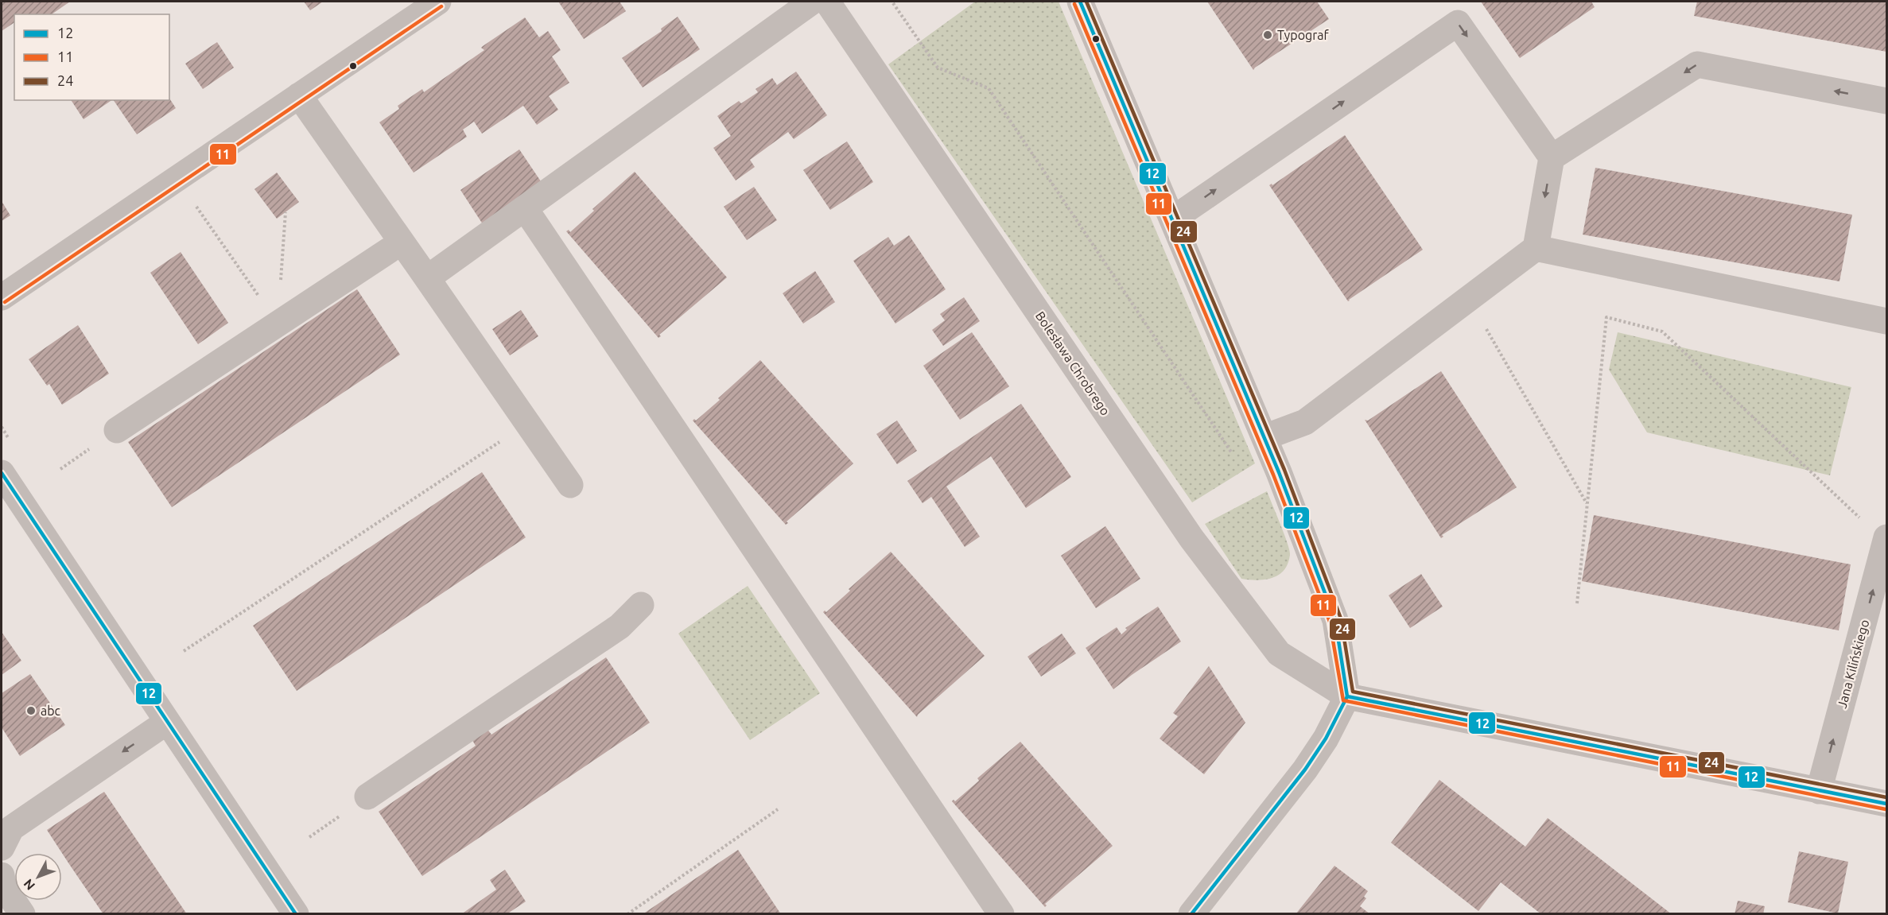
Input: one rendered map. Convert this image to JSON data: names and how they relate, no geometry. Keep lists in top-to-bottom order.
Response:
{
  "streets": {
    "street": ["Bolesława Chrobrego", "Jana Kilińskiego"]
  },
  "one_way": ["Jana Kilińskiego"],
  "places": ["Typograf", "abc"],
  "lines": ["transit line 12", "transit line 24", "transit line 11"],
  "legend": ["12", "11", "24"],
  "north": "bottom left"
}
